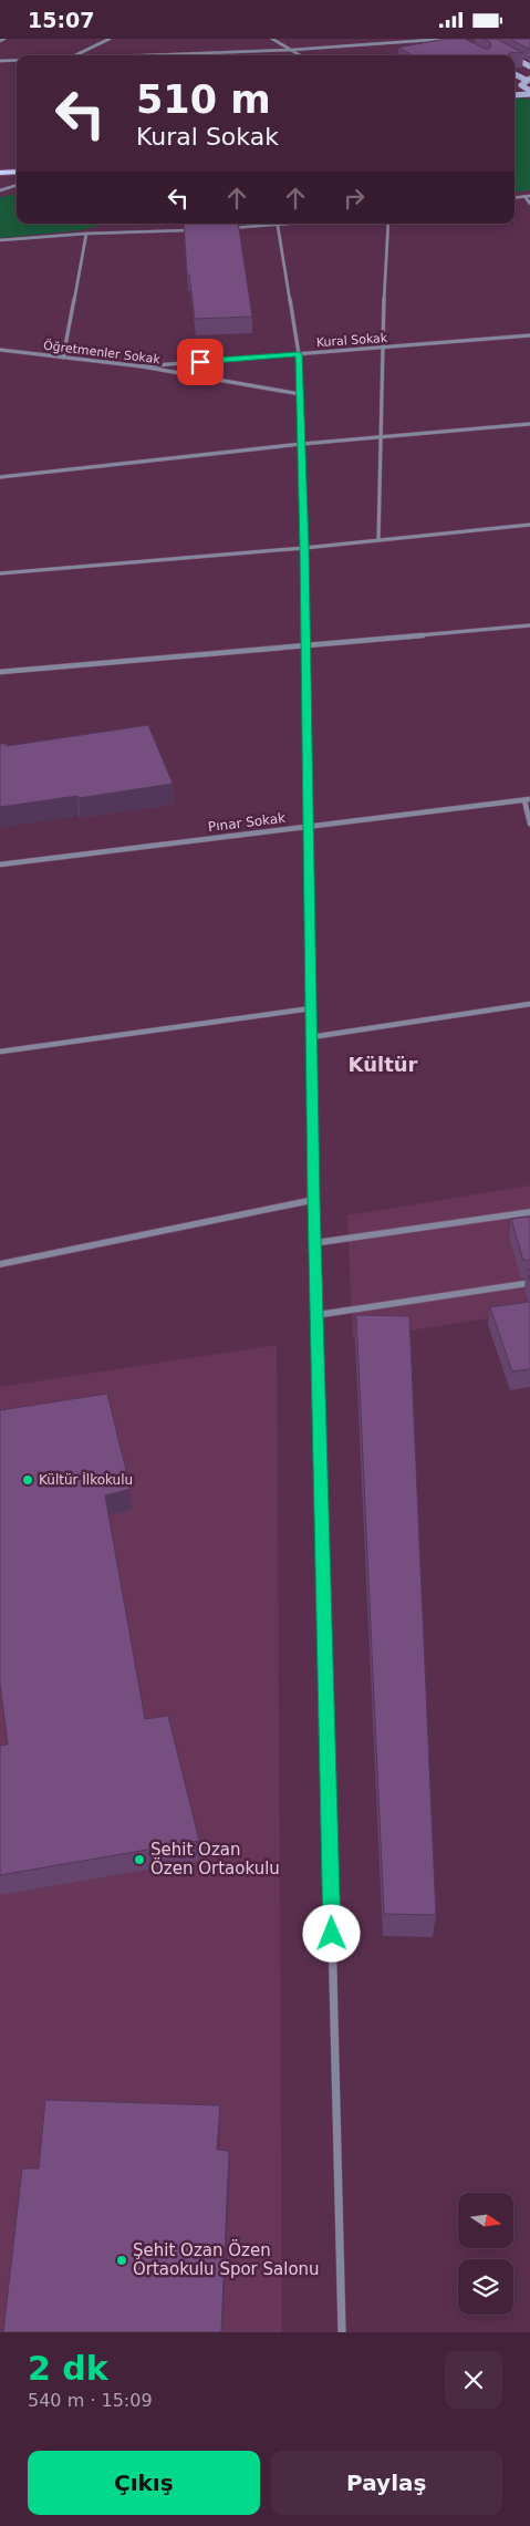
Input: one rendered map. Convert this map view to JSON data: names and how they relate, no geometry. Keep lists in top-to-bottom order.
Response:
{
  "streets": {
    "street": ["Kural Sokak", "Öğretmenler Sokak", "Pınar Sokak"]
  },
  "crossings": [
    ["Kural Sokak", "Öğretmenler Sokak"]
  ],
  "districts": ["Kültür"],
  "places": ["Kültür İlkokulu", "Şehit Ozan Özen Ortaokulu", "Şehit Ozan Özen Ortaokulu Spor Salonu"],
  "north": "right",
  "page": {
    "status": "15:07",
    "turn": ["510 m", "Kural Sokak"],
    "heading": ["2 dk", "540 m · 15:09"],
    "buttons": ["Çıkış", "Paylaş"]
  }
}
